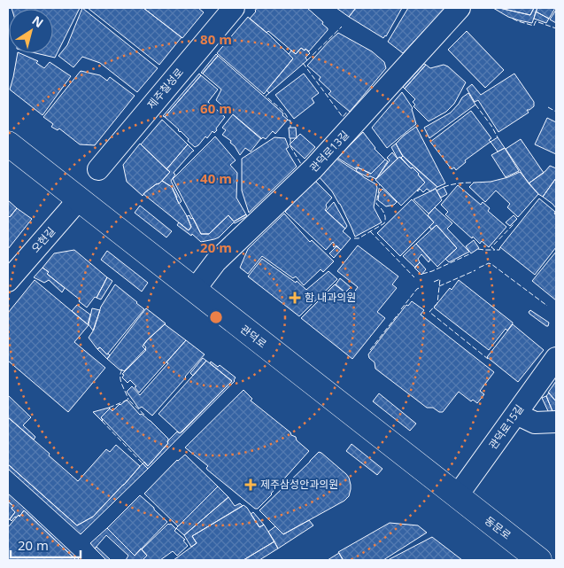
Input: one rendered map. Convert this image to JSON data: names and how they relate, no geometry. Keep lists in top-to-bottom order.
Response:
{
  "streets": {
    "main road": ["관덕로", "동문로"],
    "street": [
      "제주칠성로",
      "관덕로13길",
      "오현길",
      "관덕로15길"
    ]
  },
  "crossings": [
    ["관덕로13길", "관덕로"],
    ["오현길", "관덕로"],
    ["관덕로", "관덕로15길"],
    ["관덕로", "동문로"],
    ["관덕로15길", "동문로"]
  ],
  "places": {
    "health": ["함 내과의원", "제주삼성안과의원"]
  },
  "scale_bar": "20 m",
  "north": "top right",
  "rings": [
    "80 m",
    "60 m",
    "40 m",
    "20 m"
  ]
}
